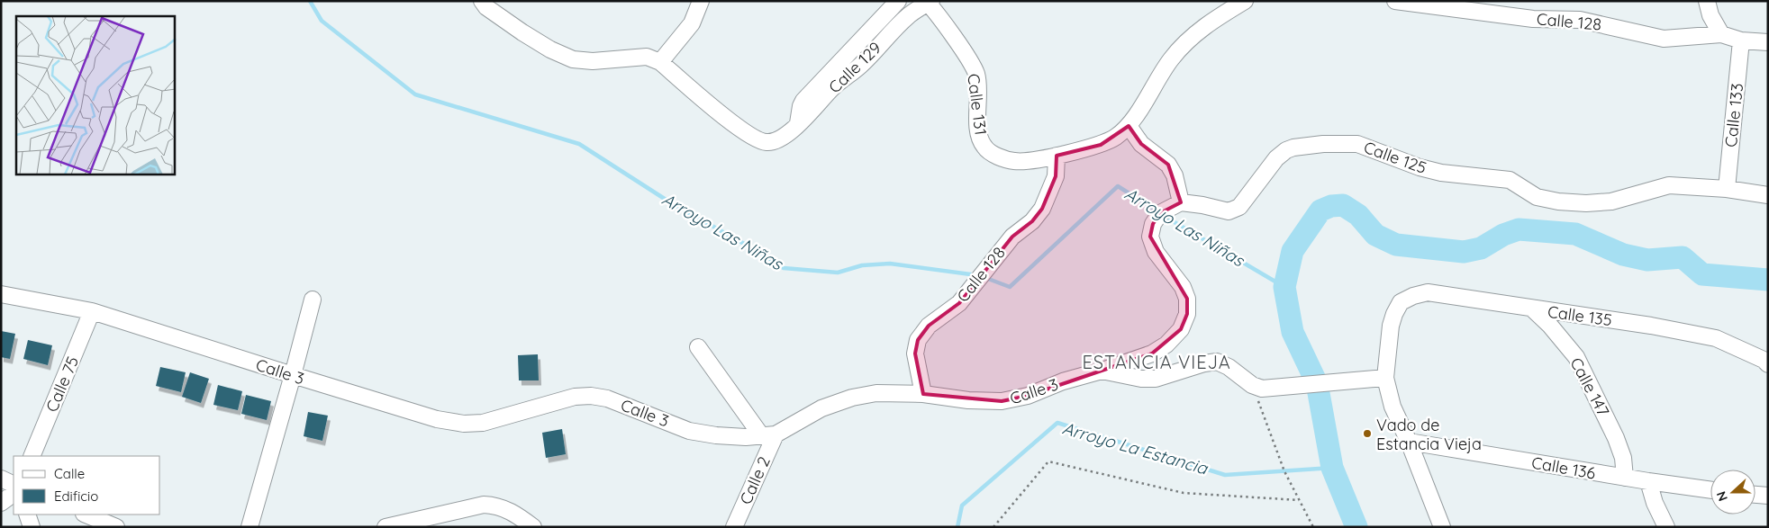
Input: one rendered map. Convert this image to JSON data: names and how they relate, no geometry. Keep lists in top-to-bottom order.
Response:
{
  "streets": {
    "street": [
      "Calle 128",
      "Calle 129",
      "Calle 131",
      "Calle 133",
      "Calle 125",
      "Calle 135",
      "Calle 3",
      "Calle 75",
      "Calle 147",
      "Calle 136",
      "Calle 2"
    ]
  },
  "crossings": [
    ["Calle 128", "Calle 131"],
    ["Calle 128", "Calle 133"],
    ["Calle 128", "Calle 3"],
    ["Calle 129", "Calle 131"],
    ["Calle 133", "Calle 125"],
    ["Calle 135", "Calle 147"],
    ["Calle 3", "Calle 75"],
    ["Calle 3", "Calle 2"],
    ["Calle 147", "Calle 136"]
  ],
  "districts": ["ESTANCIA VIEJA"],
  "water": ["Arroyo Las Niñas", "Arroyo La Estancia"],
  "places": ["Vado de Estancia Vieja"],
  "legend": ["Calle", "Edificio"],
  "north": "left"
}
